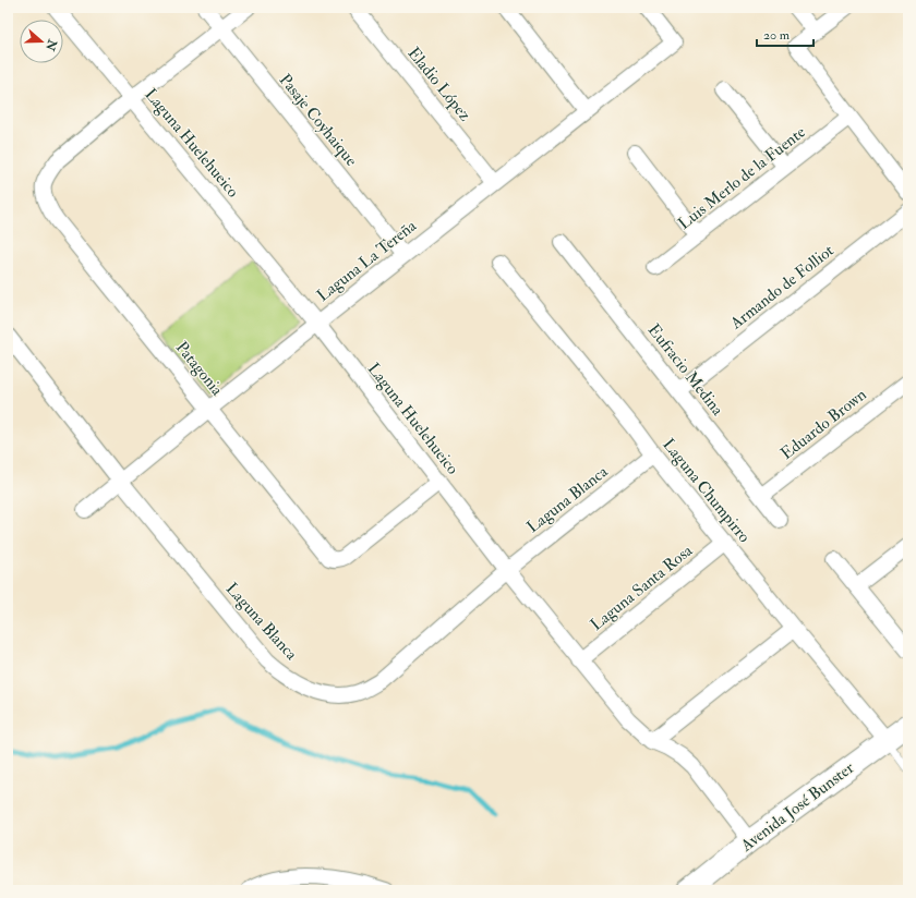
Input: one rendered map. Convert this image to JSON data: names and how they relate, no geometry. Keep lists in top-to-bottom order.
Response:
{
  "streets": {
    "main road": ["Avenida José Bunster"],
    "street": [
      "Eladio López",
      "Pasaje Coyhaique",
      "Laguna Huelehueico",
      "Luis Merlo de la Fuente",
      "Laguna La Tereña",
      "Armando de Folliot",
      "Patagonia",
      "Eufracio Medina",
      "Eduardo Brown",
      "Laguna Chumpirro",
      "Laguna Blanca",
      "Laguna Santa Rosa"
    ]
  },
  "crossings": [
    ["Eladio López", "Laguna La Tereña"],
    ["Pasaje Coyhaique", "Laguna La Tereña"],
    ["Pasaje Coyhaique", "Patagonia"],
    ["Laguna Huelehueico", "Laguna La Tereña"],
    ["Laguna Huelehueico", "Patagonia"],
    ["Laguna Huelehueico", "Laguna Blanca"],
    ["Laguna Huelehueico", "Laguna Santa Rosa"],
    ["Laguna Huelehueico", "Avenida José Bunster"],
    ["Laguna La Tereña", "Patagonia"],
    ["Laguna La Tereña", "Laguna Blanca"],
    ["Armando de Folliot", "Eufracio Medina"],
    ["Eufracio Medina", "Eduardo Brown"],
    ["Laguna Chumpirro", "Laguna Blanca"],
    ["Laguna Chumpirro", "Laguna Santa Rosa"],
    ["Laguna Chumpirro", "Avenida José Bunster"]
  ],
  "scale_bar": "20 m",
  "north": "right"
}
